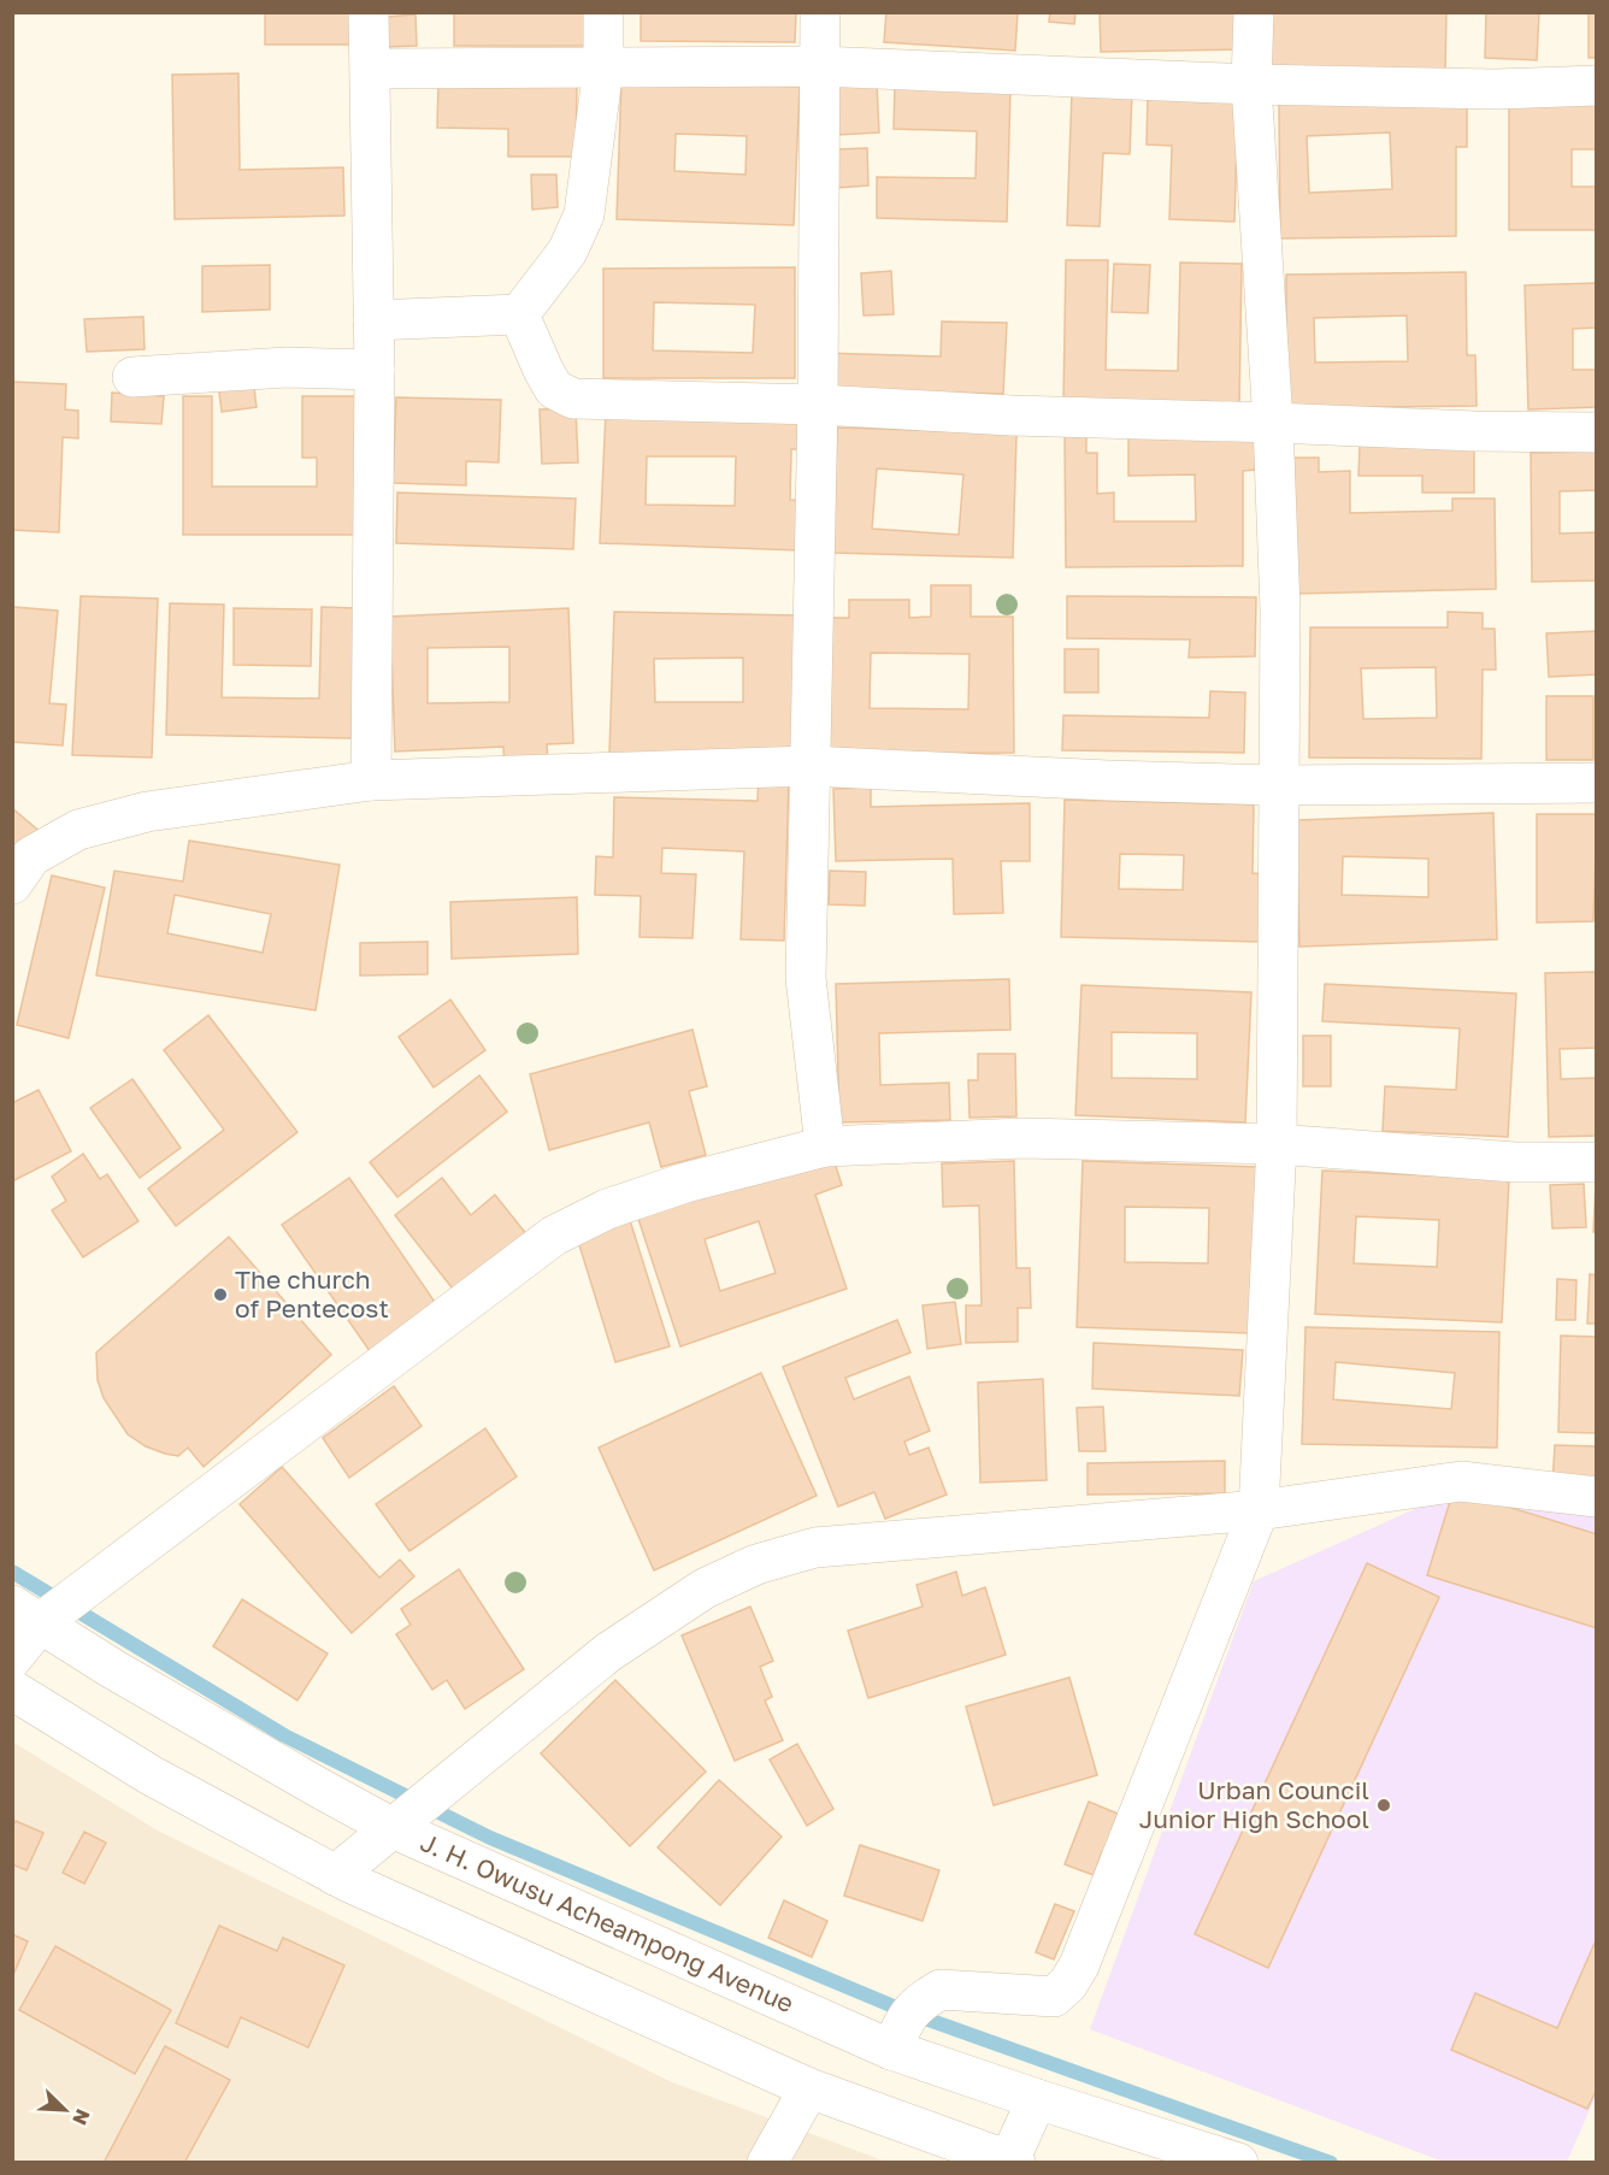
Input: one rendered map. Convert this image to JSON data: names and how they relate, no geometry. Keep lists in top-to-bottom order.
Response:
{
  "streets": {
    "street": ["J. H. Owusu Acheampong Avenue"]
  },
  "places": ["The church of Pentecost", "Urban Council Junior High School"],
  "north": "bottom right"
}
